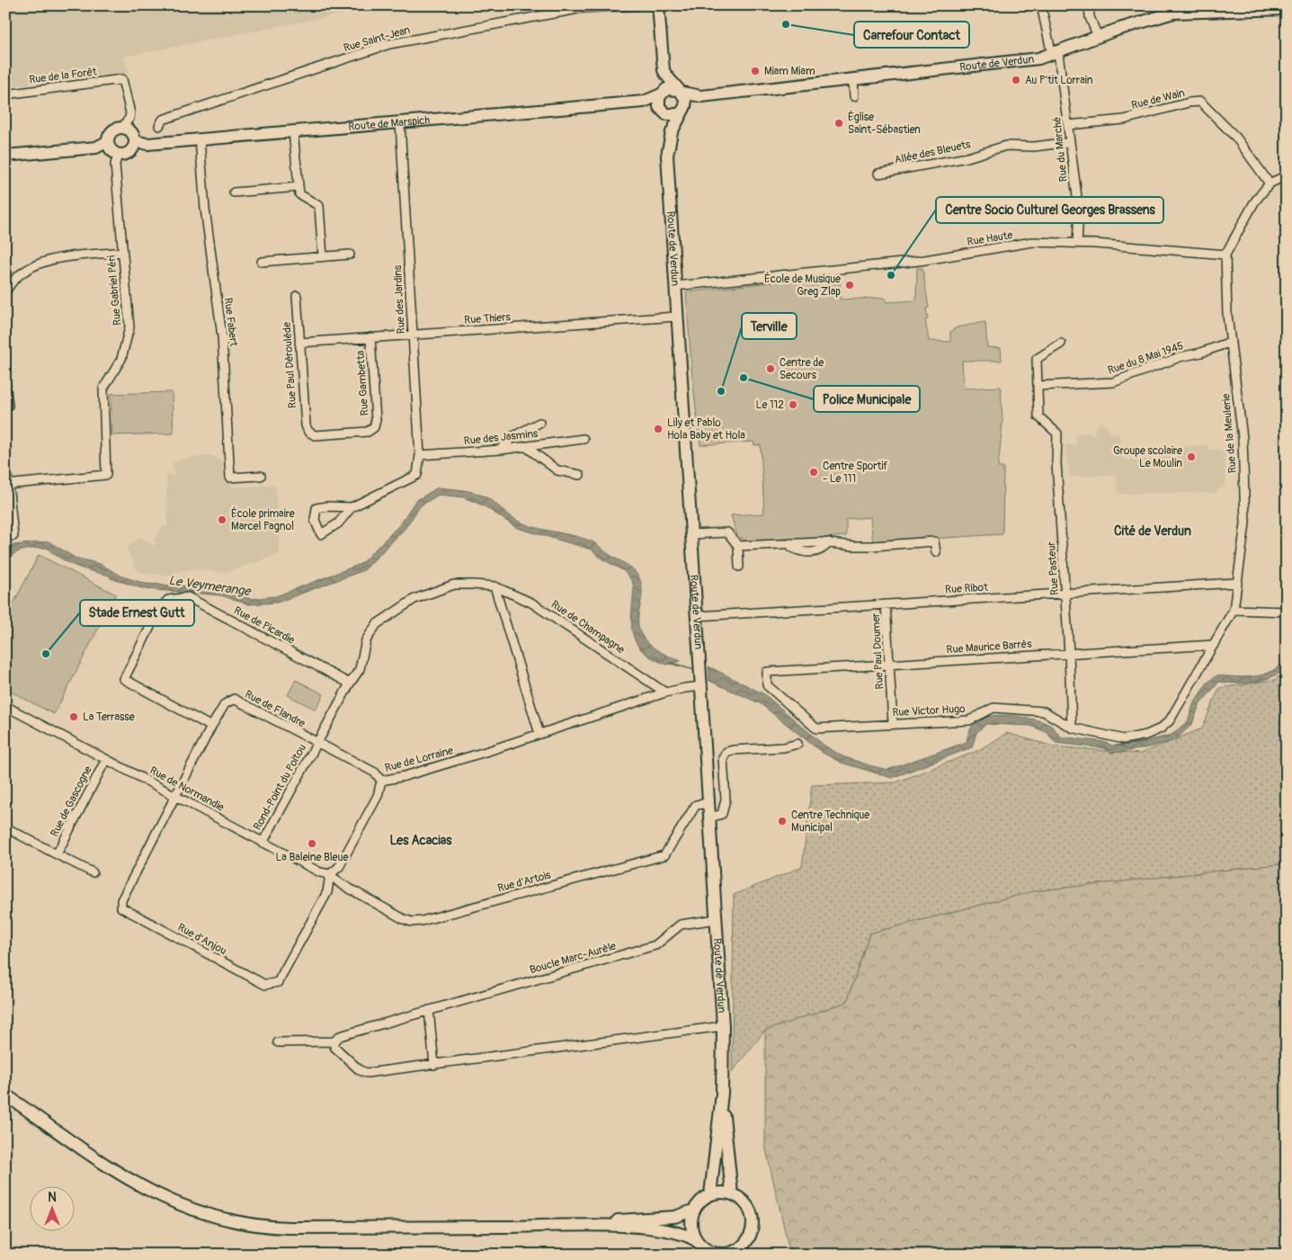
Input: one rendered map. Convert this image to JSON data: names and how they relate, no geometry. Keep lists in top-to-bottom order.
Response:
{
  "streets": {
    "main road": ["Route de Verdun", "Route de Marspich"],
    "street": [
      "Rue Saint-Jean",
      "Rue de la Forêt",
      "Rue de Wain",
      "Rue du Marché",
      "Allée des Bleuets",
      "Rue Haute",
      "Rue Gabriel Péri",
      "Rue des Jardins",
      "Rue Thiers",
      "Rue Fabert",
      "Rue du 8 Mai 1945",
      "Rue Paul Dèroulède",
      "Rue Gambetta",
      "Rue de la Meulerie",
      "Rue des Jasmins",
      "Rue Pasteur",
      "Rue Ribot",
      "Rue de Picardie",
      "Rue de Champagne",
      "Rue Maurice Barrès",
      "Rue Paul Doumer",
      "Rue de Flandre",
      "Rue Victor Hugo",
      "Rue de Lorraine",
      "Rond-Point du Poitou",
      "Rue de Normandie",
      "Rue de Gascogne",
      "Rue d'Artois",
      "Rue d'Anjou",
      "Boucle Marc-Aurèle"
    ]
  },
  "crossings": [
    ["Route de Verdun", "Route de Marspich"],
    ["Route de Verdun", "Rue du Marché"],
    ["Route de Verdun", "Rue Haute"],
    ["Route de Verdun", "Rue Thiers"],
    ["Route de Verdun", "Rue Ribot"],
    ["Route de Verdun", "Rue de Lorraine"],
    ["Route de Verdun", "Rue d'Artois"],
    ["Route de Verdun", "Boucle Marc-Aurèle"],
    ["Rue de la Forêt", "Route de Marspich"],
    ["Rue de la Forêt", "Rue Gabriel Péri"],
    ["Rue de Wain", "Rue du Marché"],
    ["Route de Marspich", "Rue Gabriel Péri"],
    ["Route de Marspich", "Rue des Jardins"],
    ["Route de Marspich", "Rue Fabert"],
    ["Rue du Marché", "Allée des Bleuets"],
    ["Rue du Marché", "Rue Haute"],
    ["Rue Haute", "Rue de la Meulerie"],
    ["Rue des Jardins", "Rue Thiers"],
    ["Rue des Jardins", "Rue des Jasmins"],
    ["Rue Thiers", "Rue Paul Dèroulède"],
    ["Rue Thiers", "Rue Gambetta"],
    ["Rue du 8 Mai 1945", "Rue de la Meulerie"],
    ["Rue du 8 Mai 1945", "Rue Pasteur"],
    ["Rue Paul Dèroulède", "Rue Gambetta"],
    ["Rue de la Meulerie", "Rue Ribot"],
    ["Rue de la Meulerie", "Rue Victor Hugo"],
    ["Rue Pasteur", "Rue Ribot"],
    ["Rue Pasteur", "Rue Maurice Barrès"],
    ["Rue Pasteur", "Rue Victor Hugo"],
    ["Rue Ribot", "Rue Paul Doumer"],
    ["Rue de Picardie", "Rue de Champagne"],
    ["Rue de Picardie", "Rue de Flandre"],
    ["Rue de Champagne", "Rue de Flandre"],
    ["Rue de Champagne", "Rue de Lorraine"],
    ["Rue de Champagne", "Rond-Point du Poitou"],
    ["Rue Maurice Barrès", "Rue Paul Doumer"],
    ["Rue Maurice Barrès", "Rue Victor Hugo"],
    ["Rue Paul Doumer", "Rue Victor Hugo"],
    ["Rue de Flandre", "Rue de Lorraine"],
    ["Rue de Flandre", "Rond-Point du Poitou"],
    ["Rue de Flandre", "Rue de Normandie"],
    ["Rue de Flandre", "Rue d'Anjou"],
    ["Rue de Lorraine", "Rue de Normandie"],
    ["Rue de Lorraine", "Rue d'Artois"],
    ["Rue de Lorraine", "Rue d'Anjou"],
    ["Rond-Point du Poitou", "Rue de Normandie"],
    ["Rue de Normandie", "Rue de Gascogne"],
    ["Rue de Normandie", "Rue d'Artois"],
    ["Rue de Normandie", "Rue d'Anjou"],
    ["Rue d'Artois", "Rue d'Anjou"]
  ],
  "districts": ["Cité de Verdun", "Les Acacias"],
  "water": ["Le Veymerange"],
  "places": [
    "Carrefour Contact",
    "Miam Miam",
    "Au P'tit Lorrain",
    "Église Saint-Sébastien",
    "Centre Socio Culturel Georges Brassens",
    "École de Musique Greg Zlap",
    "Centre de Secours",
    "Police Municipale",
    "Terville",
    "Le 112",
    "Lily et Pablo Hola Baby et Hola",
    "Groupe scolaire Le Moulin",
    "Centre Sportif - Le 111",
    "École primaire Marcel Pagnol",
    "Stade Ernest Gutt",
    "La Terrasse",
    "Centre Technique Municipal",
    "La Baleine Bleue"
  ],
  "north": "top"
}
